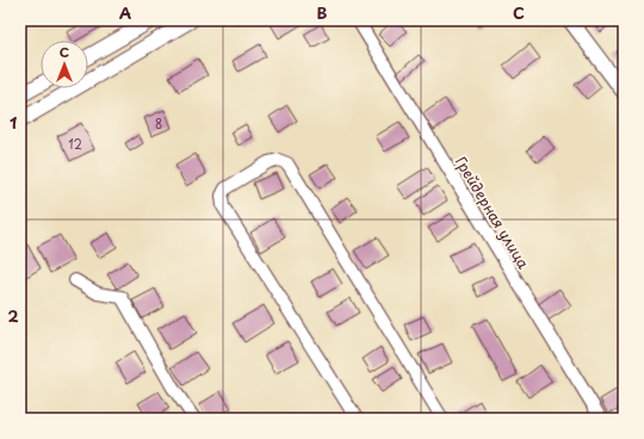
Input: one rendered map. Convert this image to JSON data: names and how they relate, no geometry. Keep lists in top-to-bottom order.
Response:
{
  "streets": {
    "street": ["Грейдерная улица"]
  },
  "house_numbers": ["8", "12"],
  "north": "top",
  "grid": {
    "columns": ["A", "B", "C"],
    "rows": ["1", "2"]
  }
}
